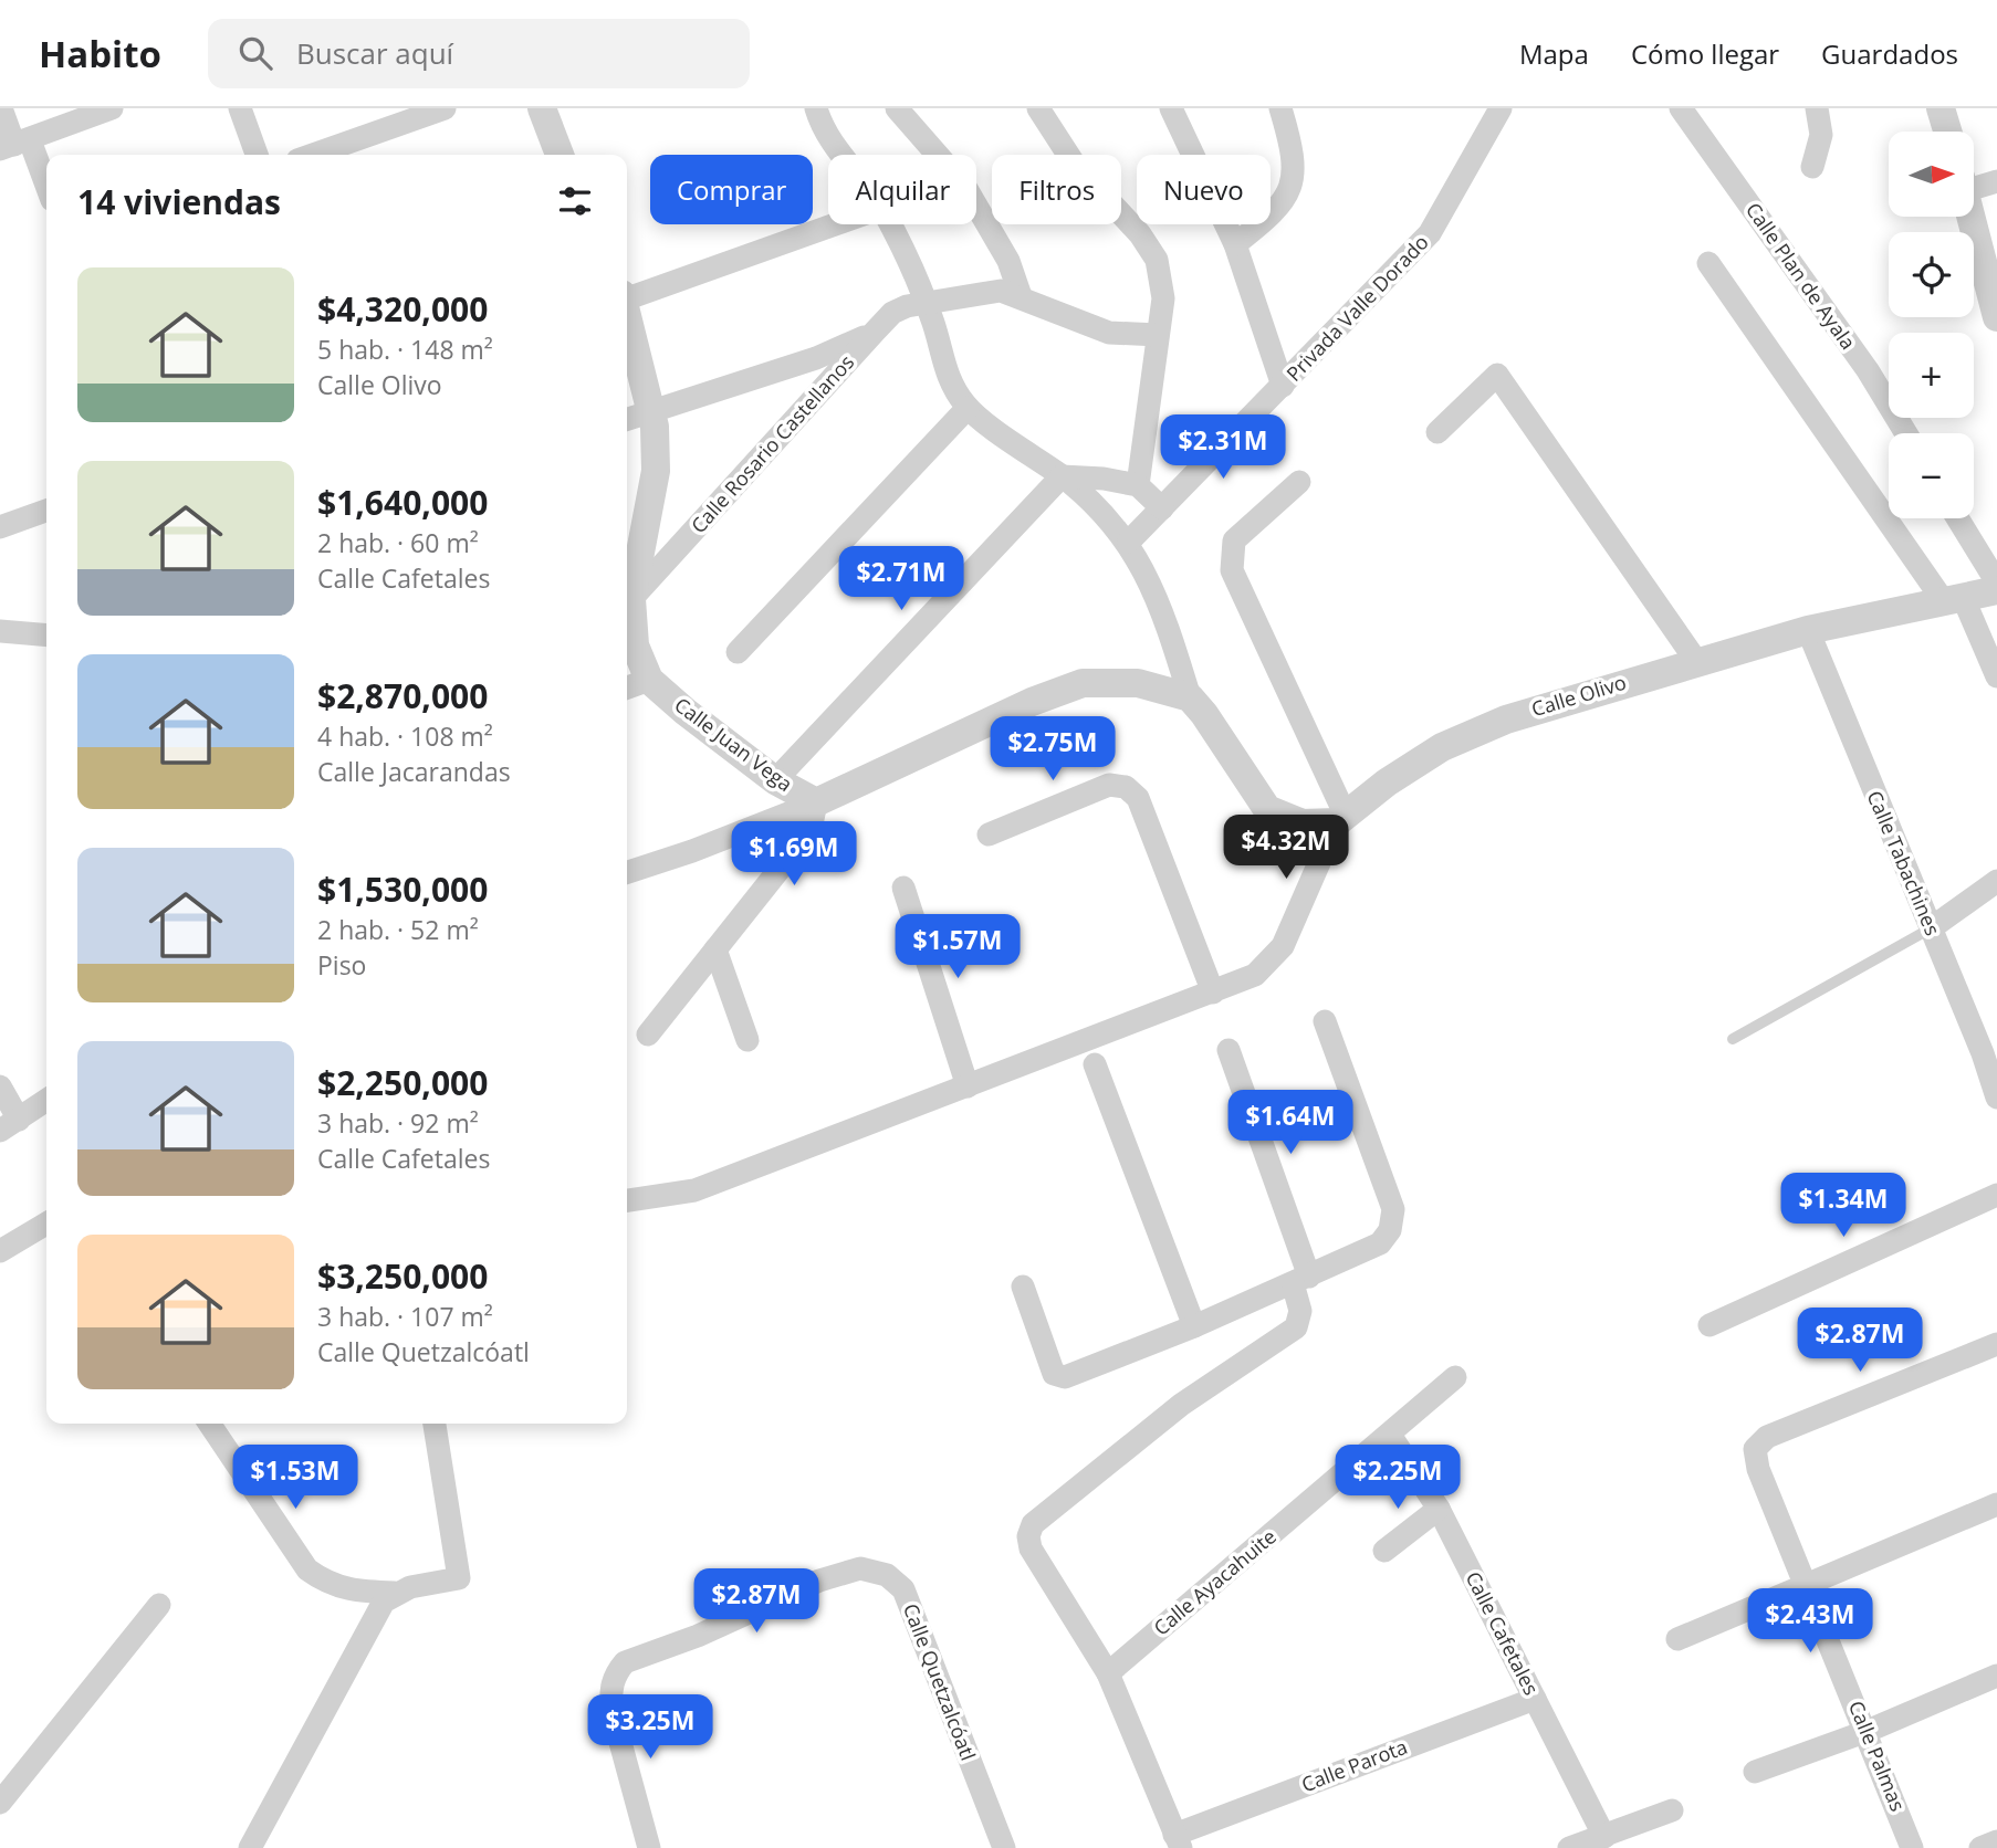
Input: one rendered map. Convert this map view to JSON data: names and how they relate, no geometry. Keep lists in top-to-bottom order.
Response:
{
  "streets": {
    "street": [
      "Calle Plan de Ayala",
      "Privada Valle Dorado",
      "Calle Rosario Castellanos",
      "Calle Olivo",
      "Calle Juan Vega",
      "Calle Tabachines",
      "Calle Ayacahuite",
      "Calle Cafetales",
      "Calle Quetzalcóatl",
      "Calle Palmas",
      "Calle Parota"
    ]
  },
  "crossings": [
    ["Calle Rosario Castellanos", "Calle Juan Vega"],
    ["Calle Olivo", "Calle Tabachines"],
    ["Calle Ayacahuite", "Calle Cafetales"],
    ["Calle Cafetales", "Calle Parota"]
  ],
  "north": "right",
  "page": {
    "header": "Habito",
    "search": "Buscar aquí",
    "nav": ["Mapa", "Cómo llegar", "Guardados"],
    "map_buttons": ["+", "−"],
    "chip": [
      "Comprar",
      "Alquilar",
      "Filtros",
      "Nuevo"
    ],
    "heading": "14 viviendas",
    "list": [
      {
        "name": "$4,320,000",
        "note": "5 hab. · 148 m² · Calle Olivo"
      },
      {
        "name": "$1,640,000",
        "note": "2 hab. · 60 m² · Calle Cafetales"
      },
      {
        "name": "$2,870,000",
        "note": "4 hab. · 108 m² · Calle Jacarandas"
      },
      {
        "name": "$1,530,000",
        "note": "2 hab. · 52 m² · Piso"
      },
      {
        "name": "$2,250,000",
        "note": "3 hab. · 92 m² · Calle Cafetales"
      },
      {
        "name": "$3,250,000",
        "note": "3 hab. · 107 m² · Calle Quetzalcóatl"
      }
    ],
    "price": [
      "$2.31M",
      "$2.71M",
      "$2.75M",
      "$4.32M",
      "$1.69M",
      "$1.57M",
      "$1.64M",
      "$1.34M",
      "$2.87M",
      "$1.53M",
      "$2.25M",
      "$2.87M",
      "$2.43M",
      "$3.25M"
    ]
  }
}
